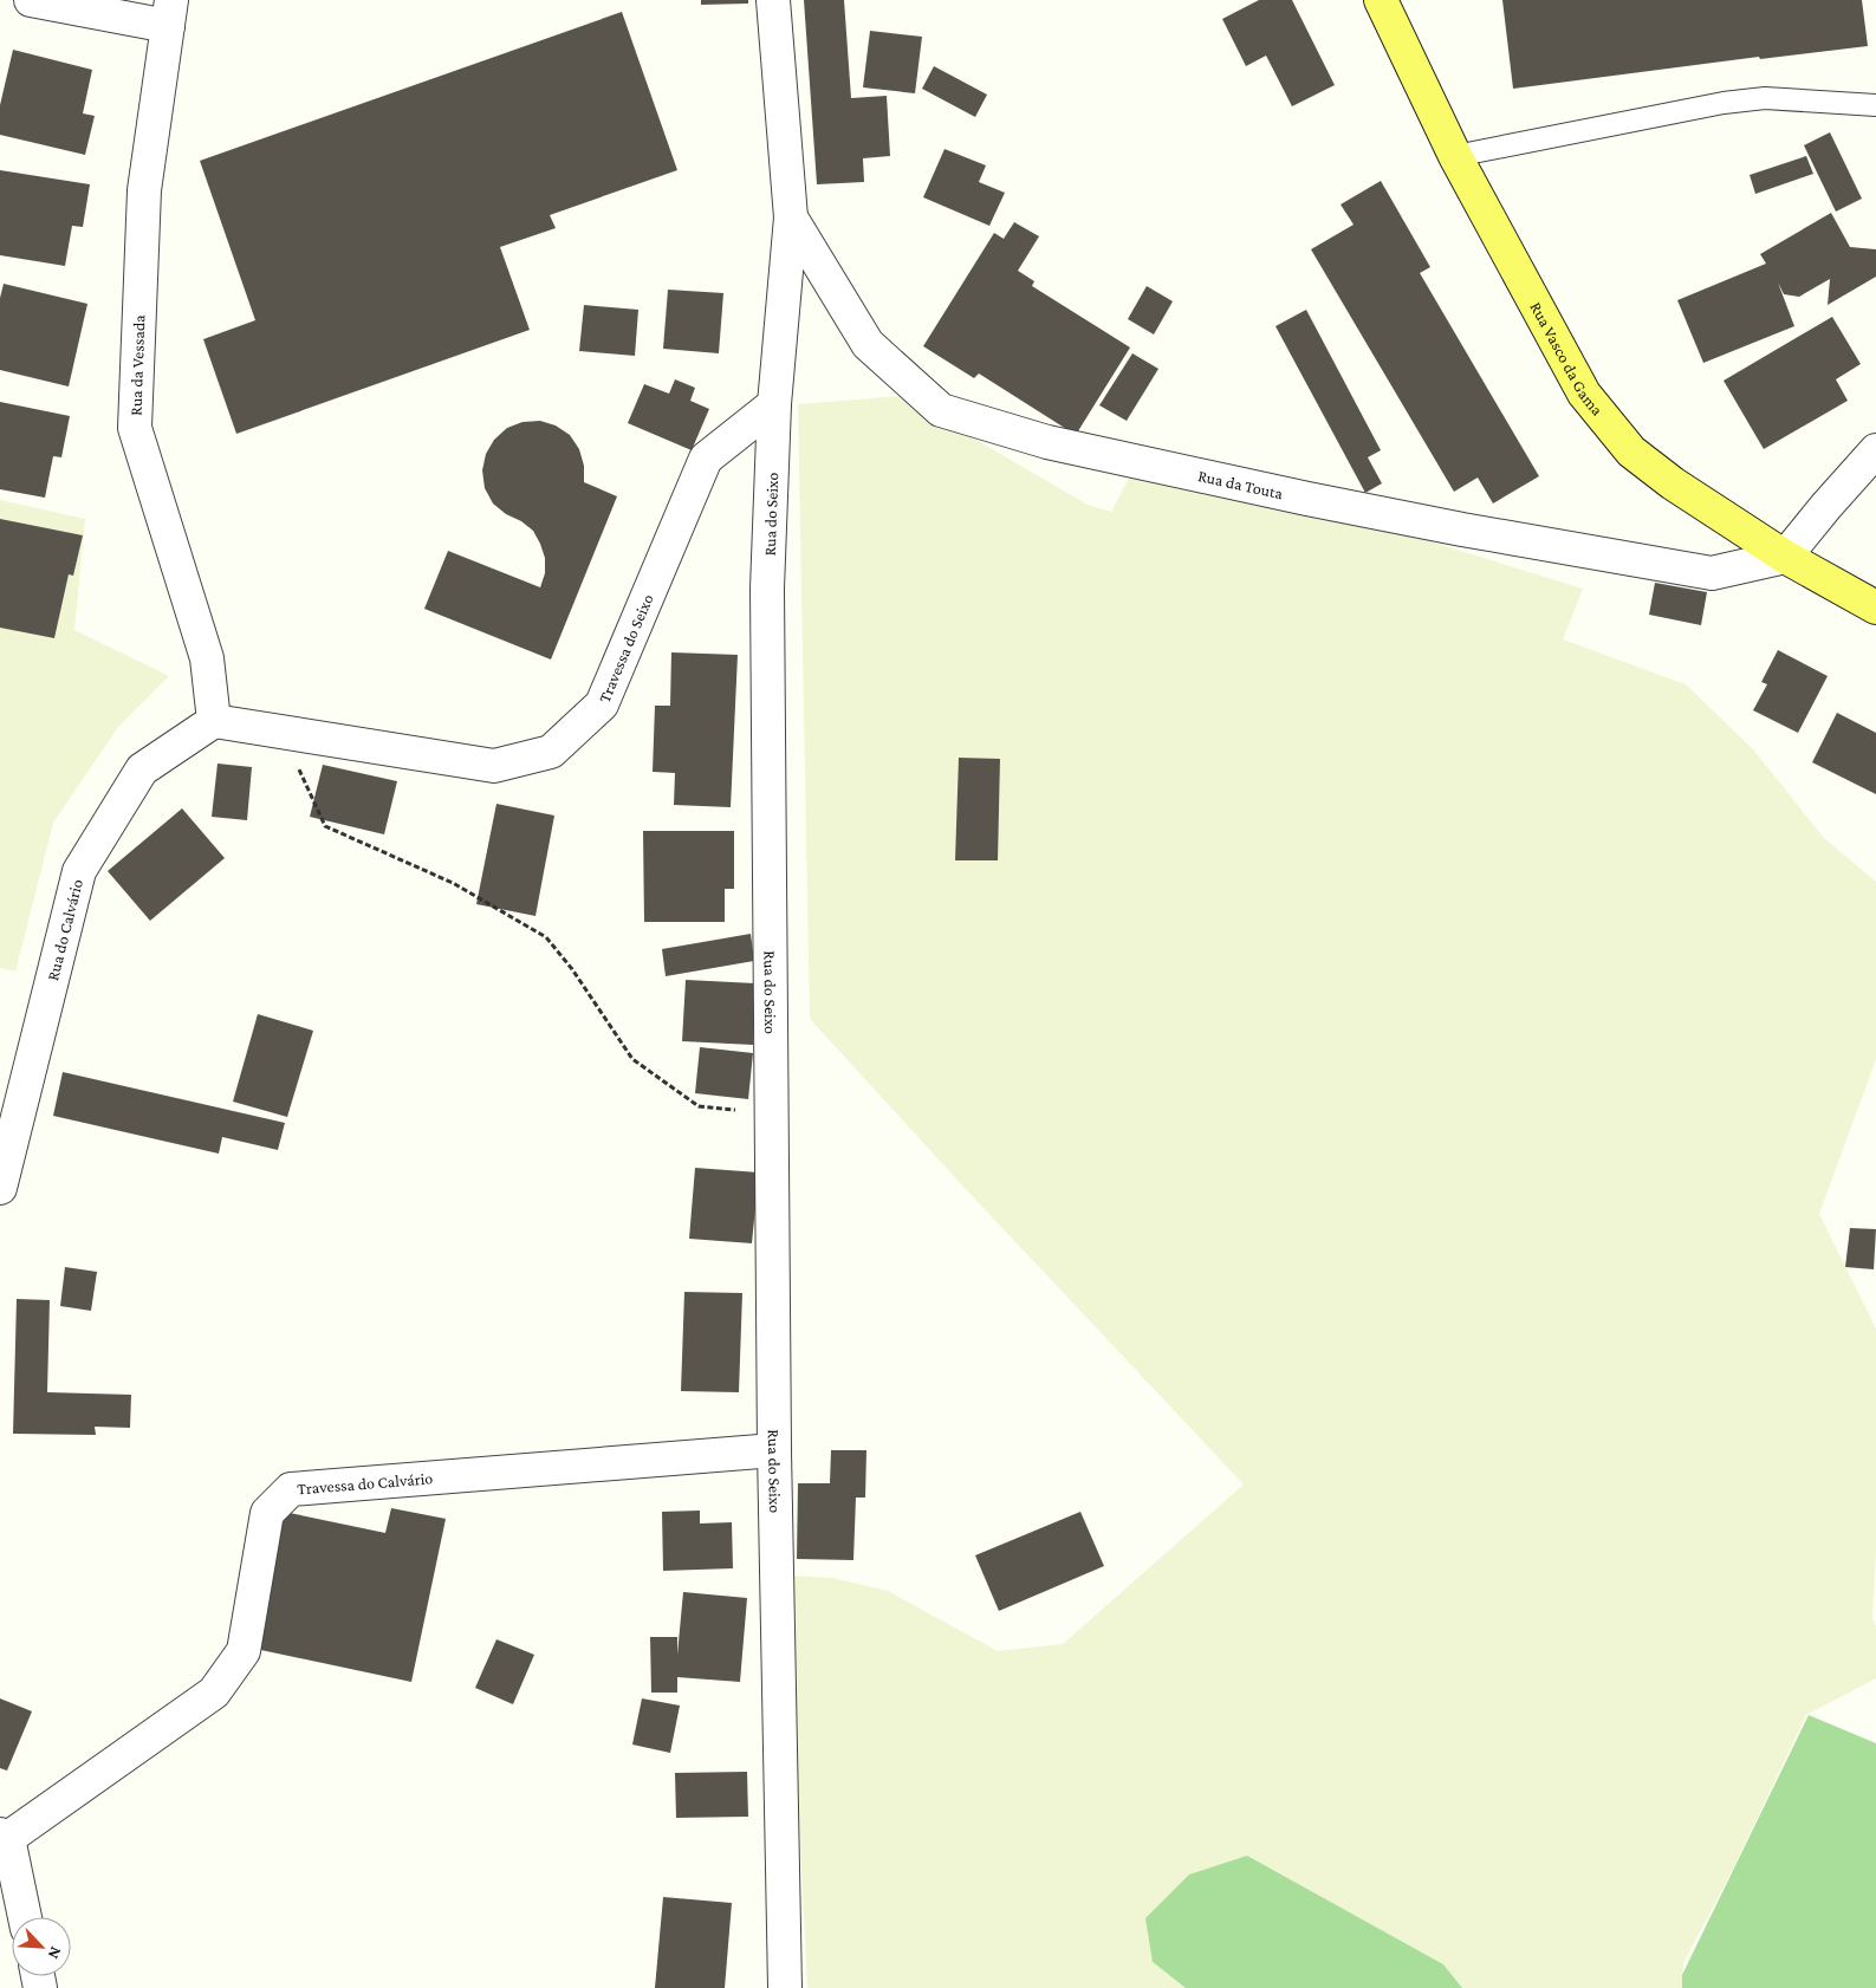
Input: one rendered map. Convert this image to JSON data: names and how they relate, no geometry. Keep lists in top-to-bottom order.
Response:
{
  "streets": {
    "main road": ["Rua Vasco da Gama"],
    "street": [
      "Rua da Vessada",
      "Rua da Touta",
      "Rua do Seixo",
      "Travessa do Seixo",
      "Rua do Calvário",
      "Travessa do Calvário"
    ]
  },
  "crossings": [
    ["Rua Vasco da Gama", "Rua da Touta"],
    ["Rua da Vessada", "Travessa do Seixo"],
    ["Rua da Vessada", "Rua do Calvário"],
    ["Rua da Touta", "Rua do Seixo"],
    ["Rua do Seixo", "Travessa do Seixo"],
    ["Rua do Seixo", "Travessa do Calvário"],
    ["Travessa do Seixo", "Rua do Calvário"]
  ],
  "north": "bottom right"
}
